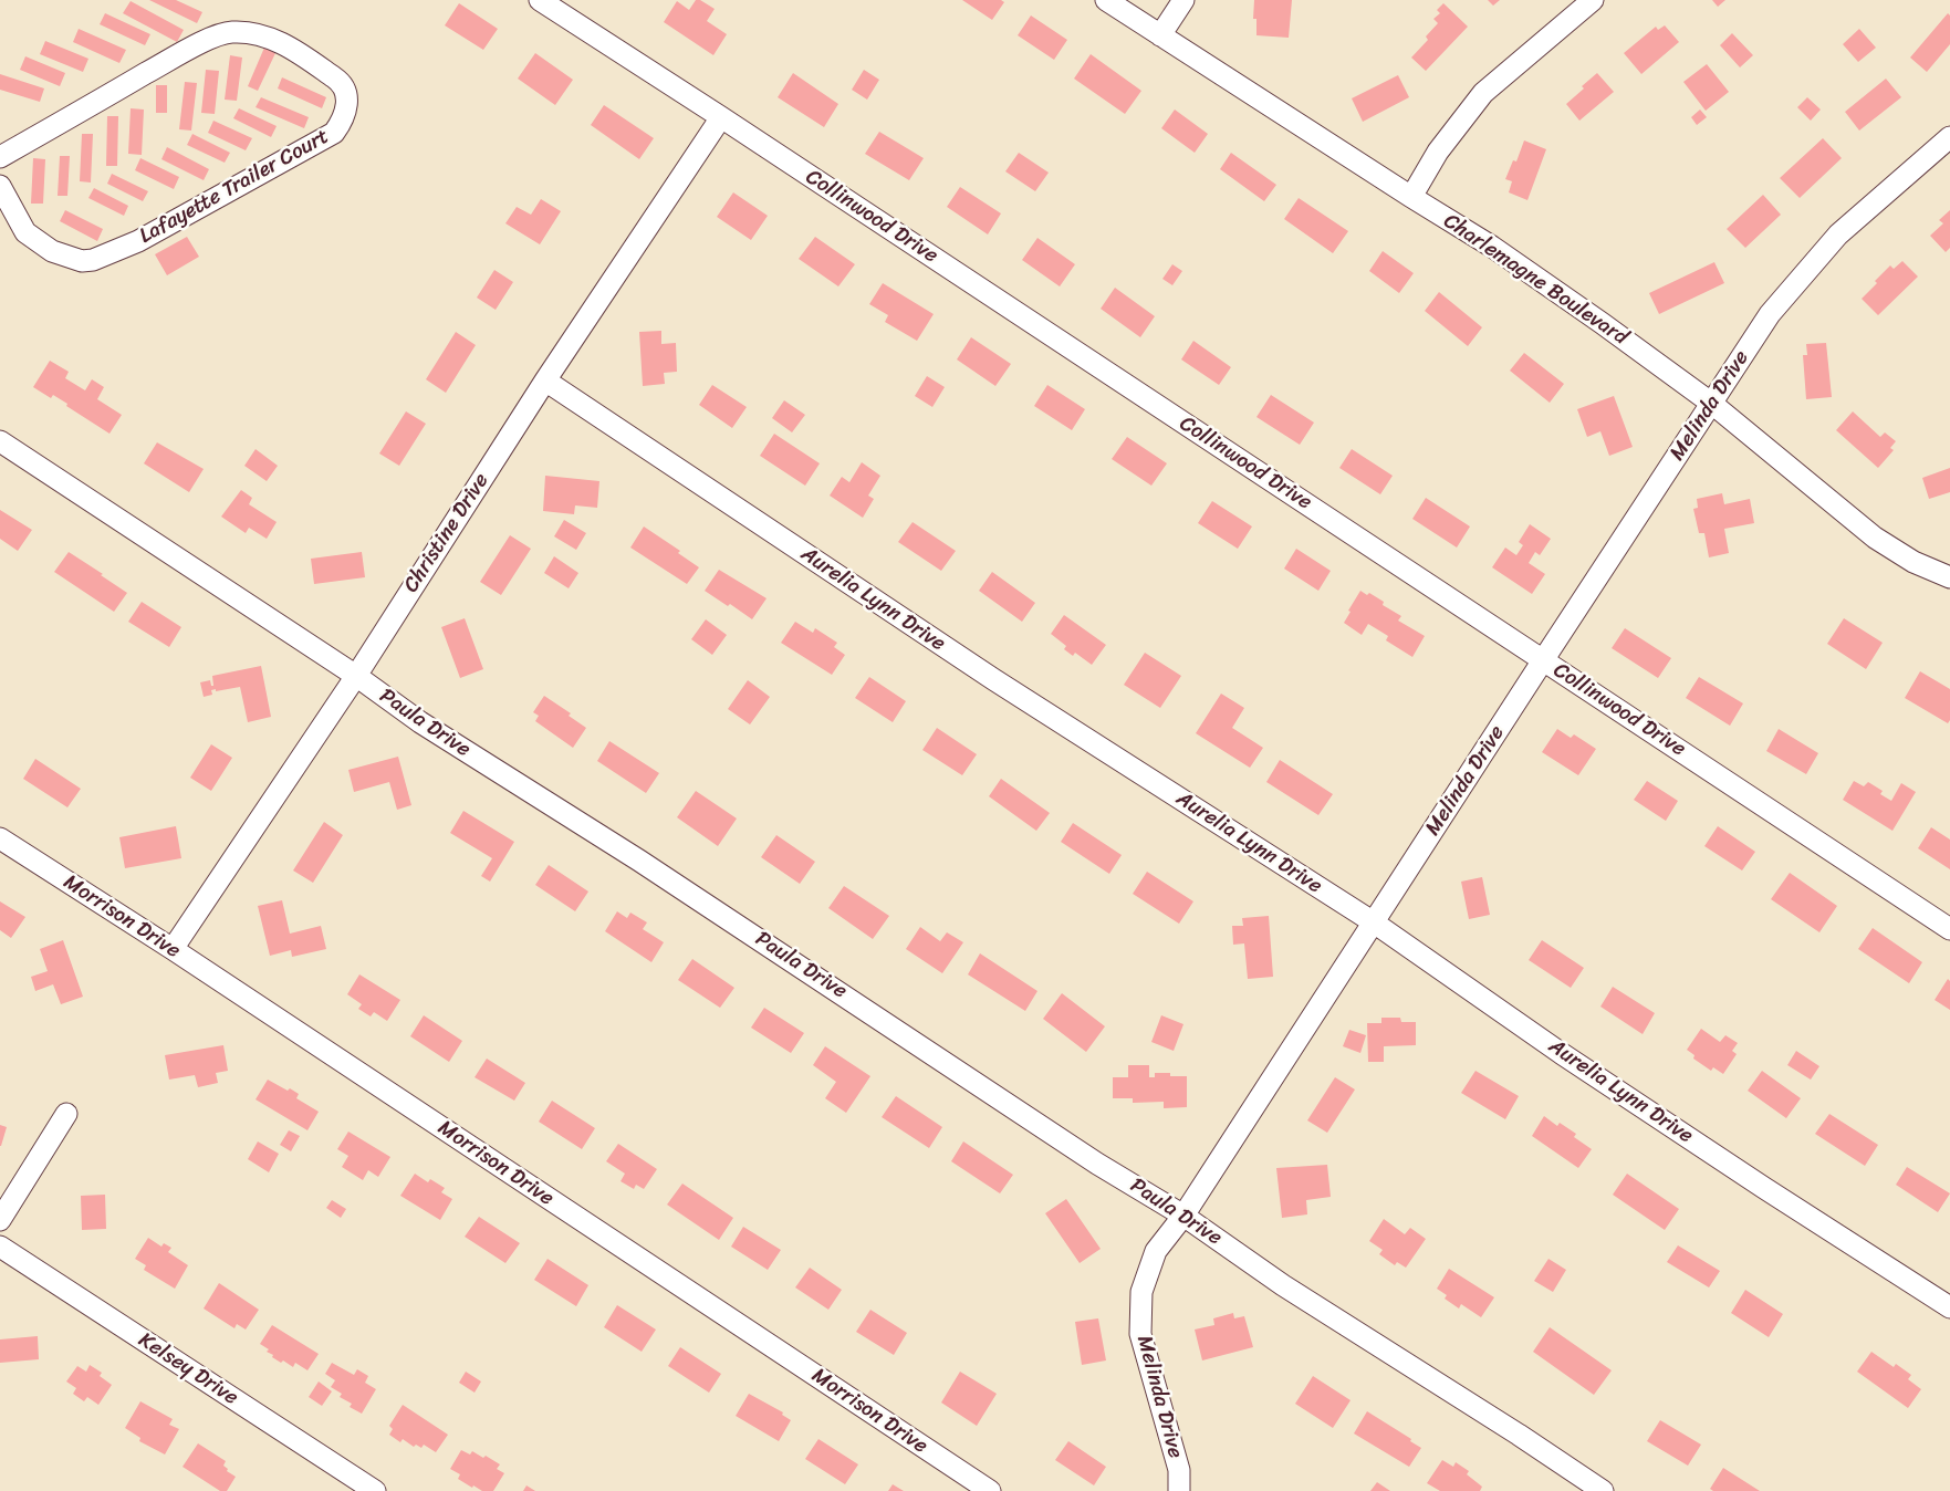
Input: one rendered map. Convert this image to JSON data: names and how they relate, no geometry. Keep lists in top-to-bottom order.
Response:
{
  "streets": {
    "street": [
      "Lafayette Trailer Court",
      "Collinwood Drive",
      "Charlemagne Boulevard",
      "Melinda Drive",
      "Christine Drive",
      "Aurelia Lynn Drive",
      "Paula Drive",
      "Morrison Drive",
      "Kelsey Drive"
    ]
  },
  "crossings": [
    ["Collinwood Drive", "Melinda Drive"],
    ["Collinwood Drive", "Christine Drive"],
    ["Charlemagne Boulevard", "Melinda Drive"],
    ["Melinda Drive", "Aurelia Lynn Drive"],
    ["Melinda Drive", "Paula Drive"],
    ["Christine Drive", "Aurelia Lynn Drive"],
    ["Christine Drive", "Paula Drive"],
    ["Christine Drive", "Morrison Drive"]
  ]
}
